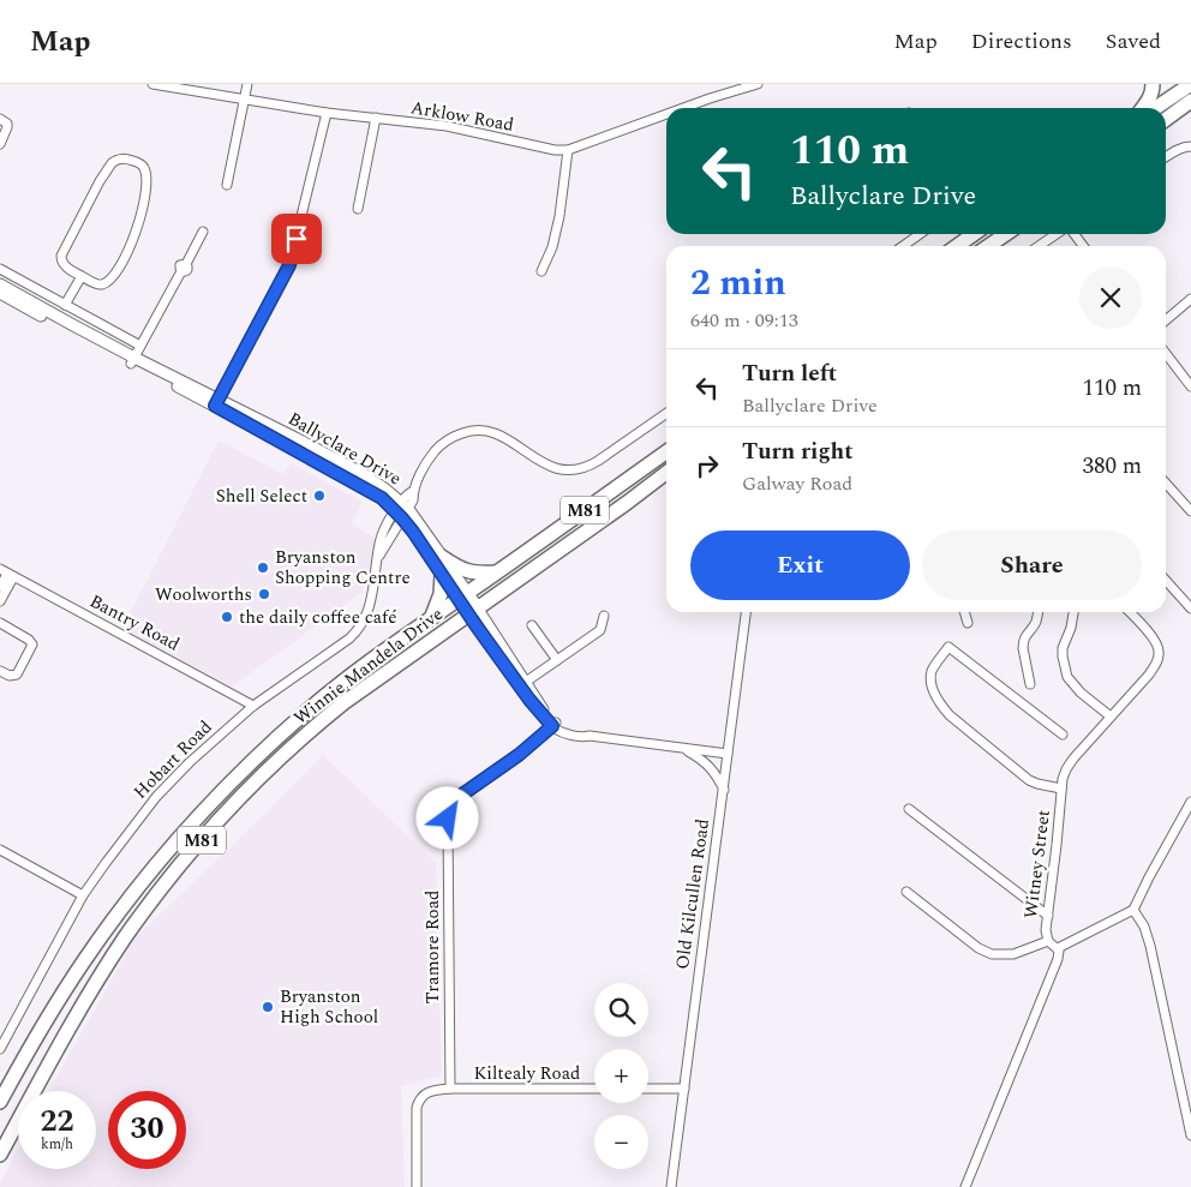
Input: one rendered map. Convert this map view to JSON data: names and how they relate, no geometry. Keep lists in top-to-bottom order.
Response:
{
  "streets": {
    "main road": ["M81", "Winnie Mandela Drive"],
    "street": [
      "Arklow Road",
      "Ballyclare Drive",
      "Bantry Road",
      "Hobart Road",
      "Witney Street",
      "Old Kilcullen Road",
      "Tramore Road",
      "Kiltealy Road"
    ]
  },
  "crossings": [
    ["Ballyclare Drive", "Winnie Mandela Drive"],
    ["Ballyclare Drive", "Hobart Road"],
    ["Ballyclare Drive", "Old Kilcullen Road"],
    ["Ballyclare Drive", "Tramore Road"],
    ["Bantry Road", "Hobart Road"],
    ["Tramore Road", "Kiltealy Road"]
  ],
  "places": [
    "Shell Select",
    "Bryanston Shopping Centre",
    "Woolworths",
    "the daily coffee café",
    "Bryanston High School"
  ],
  "page": {
    "header": "Map",
    "nav": ["Map", "Directions", "Saved"],
    "turn": ["110 m", "Ballyclare Drive"],
    "heading": ["2 min", "640 m · 09:13"],
    "list": [
      {
        "name": "Turn left",
        "note": "Ballyclare Drive",
        "value": "110 m"
      },
      {
        "name": "Turn right",
        "note": "Galway Road",
        "value": "380 m"
      }
    ],
    "buttons": ["Exit", "Share"],
    "map_buttons": ["+", "−"],
    "speed": "22 km/h",
    "limit": "30"
  }
}
